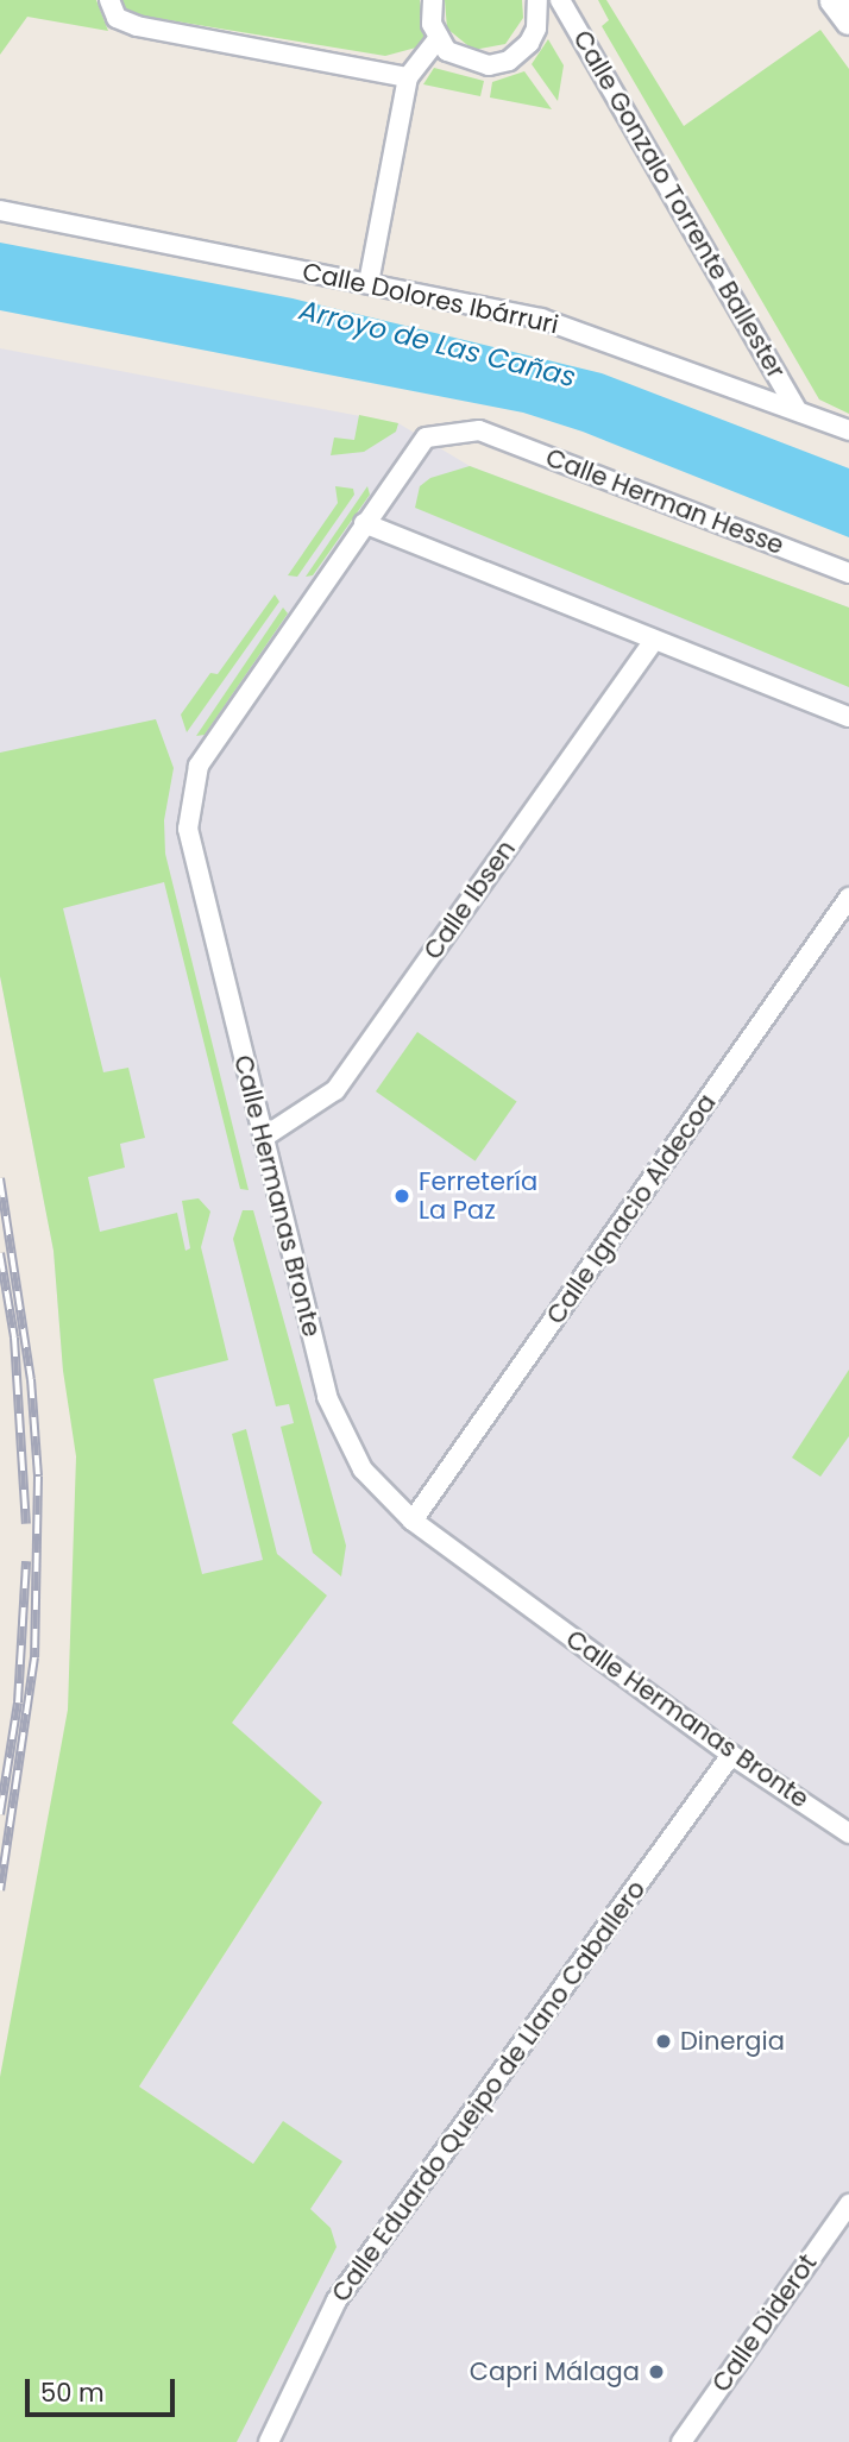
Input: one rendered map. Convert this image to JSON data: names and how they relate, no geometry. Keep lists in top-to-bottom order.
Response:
{
  "streets": {
    "street": [
      "Calle Gonzalo Torrente Ballester",
      "Calle Dolores Ibárruri",
      "Calle Herman Hesse",
      "Calle Ibsen",
      "Calle Hermanas Bronte",
      "Calle Ignacio Aldecoa",
      "Calle Eduardo Queipo de Llano Caballero",
      "Calle Diderot"
    ]
  },
  "crossings": [
    ["Calle Gonzalo Torrente Ballester", "Calle Dolores Ibárruri"],
    ["Calle Herman Hesse", "Calle Hermanas Bronte"],
    ["Calle Ibsen", "Calle Hermanas Bronte"],
    ["Calle Hermanas Bronte", "Calle Ignacio Aldecoa"],
    ["Calle Hermanas Bronte", "Calle Eduardo Queipo de Llano Caballero"]
  ],
  "water": ["Arroyo de Las Cañas"],
  "places": ["Ferretería La Paz", "Dinergia", "Capri Málaga"],
  "scale_bar": "50 m"
}
